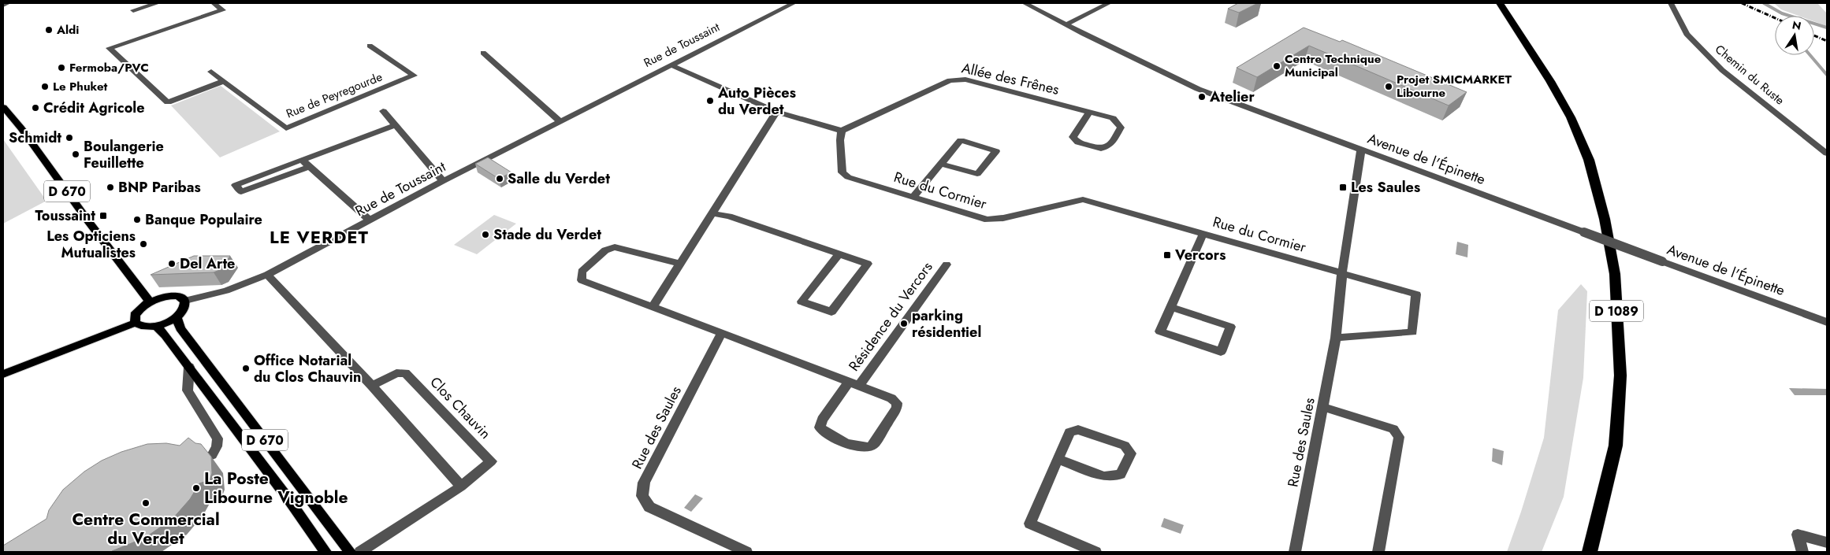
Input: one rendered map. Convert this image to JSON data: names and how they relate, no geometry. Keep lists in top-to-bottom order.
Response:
{
  "streets": {
    "highway": ["D 1089"],
    "main road": ["D 670"],
    "street": [
      "Rue de Toussaint",
      "Chemin du Ruste",
      "Allée des Frênes",
      "Rue de Peyregourde",
      "Avenue de l'Épinette",
      "Rue du Cormier",
      "Résidence du Vercors",
      "Clos Chauvin",
      "Rue des Saules"
    ]
  },
  "crossings": [
    ["Allée des Frênes", "Rue du Cormier"],
    ["Avenue de l'Épinette", "Rue des Saules"],
    ["Rue du Cormier", "Rue des Saules"]
  ],
  "districts": ["LE VERDET"],
  "places": {
    "other": [
      "Aldi",
      "Centre Technique Municipal",
      "Fermoba/PVC",
      "Le Phuket",
      "Projet SMICMARKET Libourne",
      "Atelier",
      "Auto Pièces du Verdet",
      "Crédit Agricole",
      "Schmidt",
      "Boulangerie Feuillette",
      "Salle du Verdet",
      "BNP Paribas",
      "Banque Populaire",
      "Stade du Verdet",
      "Les Opticiens Mutualistes",
      "Del Arte",
      "parking résidentiel",
      "Office Notarial du Clos Chauvin",
      "La Poste Libourne Vignoble",
      "Centre Commercial du Verdet"
    ],
    "transit": ["Les Saules", "Toussaint", "Vercors"]
  },
  "north": "top"
}
